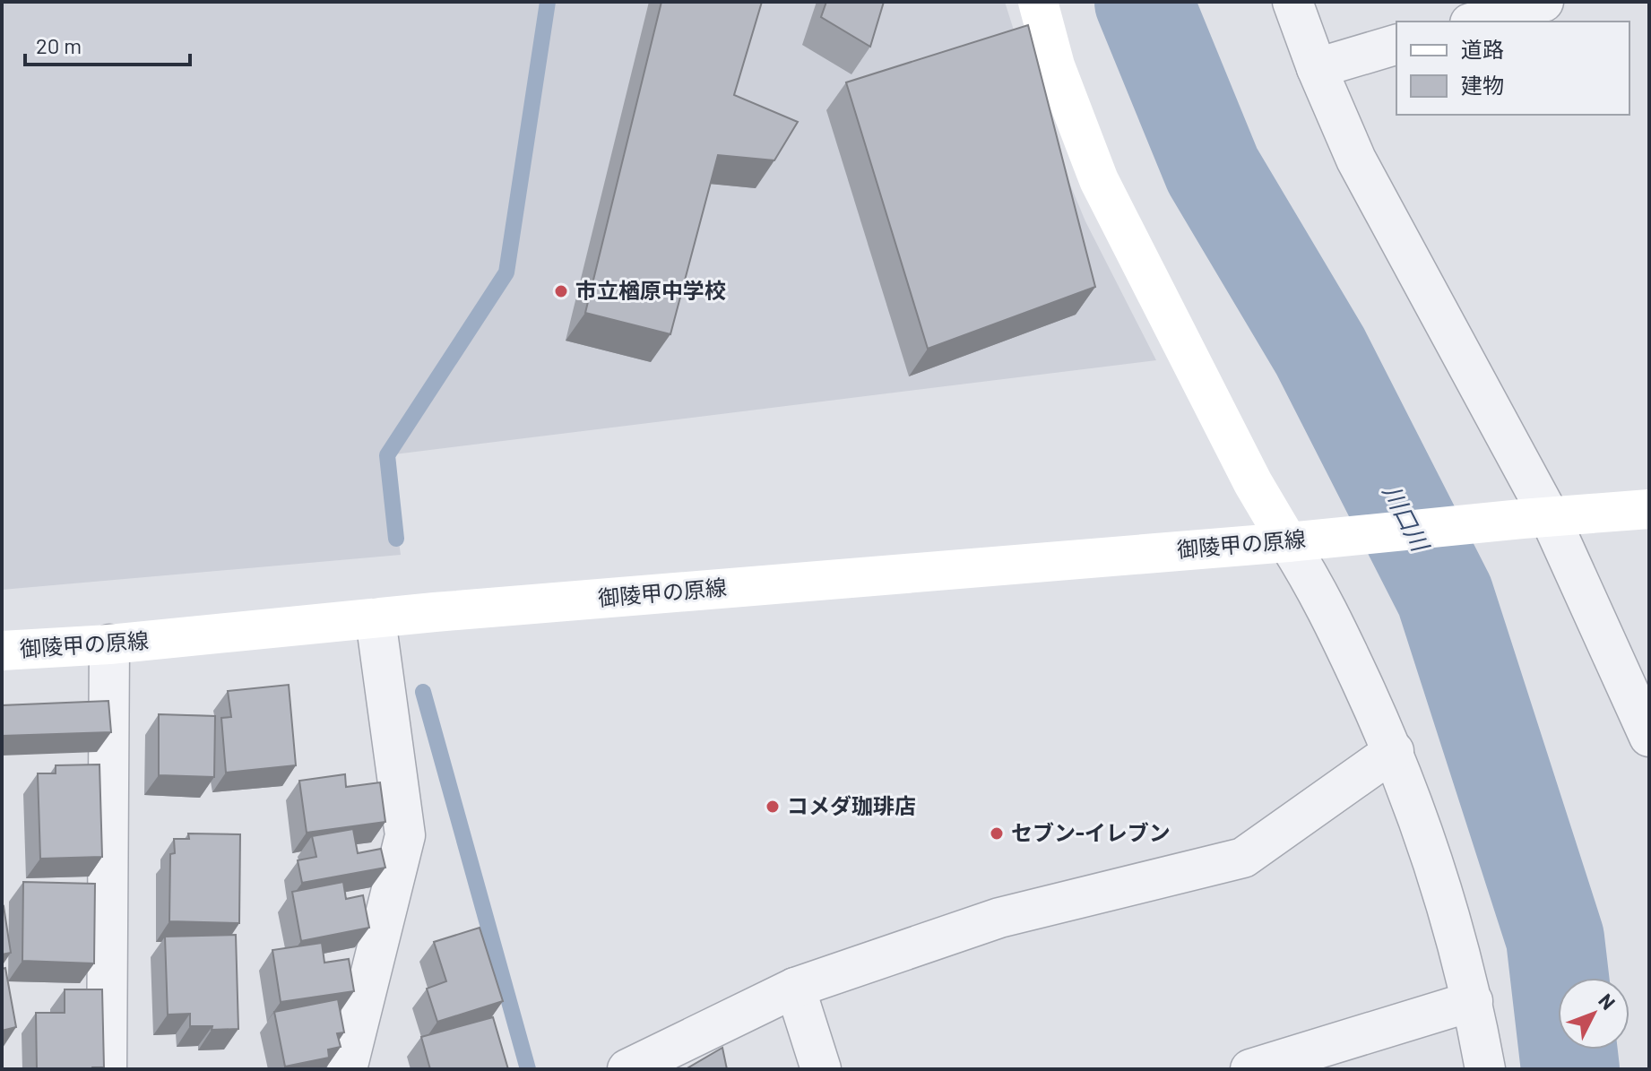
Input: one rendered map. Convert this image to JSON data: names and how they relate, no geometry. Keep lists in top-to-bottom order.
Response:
{
  "streets": {
    "street": ["御陵甲の原線"]
  },
  "water": ["川口川"],
  "places": ["市立楢原中学校", "コメダ珈琲店", "セブン-イレブン"],
  "legend": ["道路", "建物"],
  "scale_bar": "20 m",
  "north": "top right"
}
